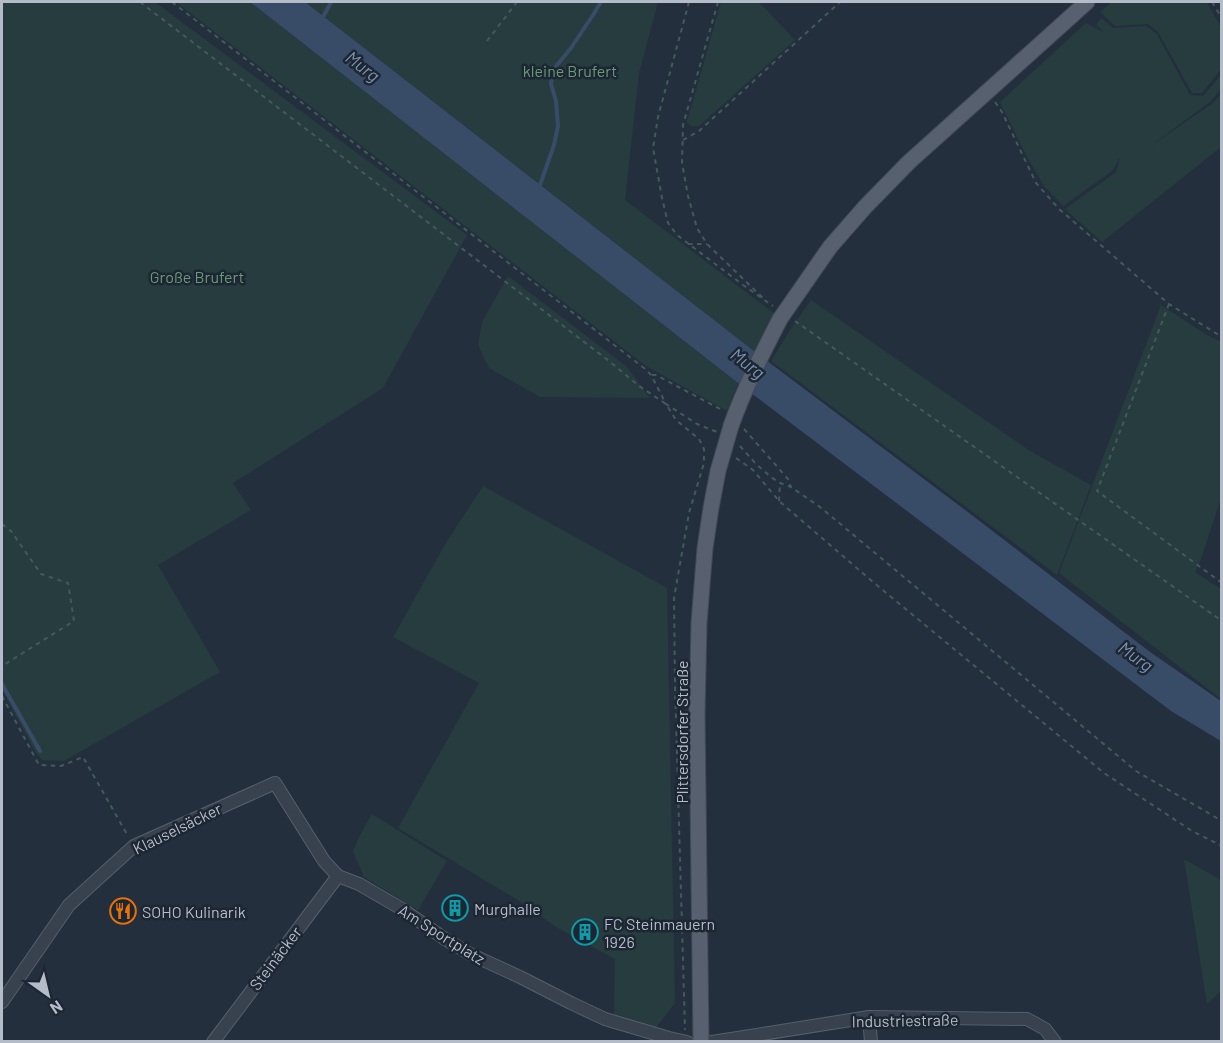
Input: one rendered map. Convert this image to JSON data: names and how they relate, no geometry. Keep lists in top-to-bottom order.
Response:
{
  "streets": {
    "main road": ["Plittersdorfer Straße"],
    "street": [
      "Klauselsäcker",
      "Am Sportplatz",
      "Steinäcker",
      "Industriestraße"
    ]
  },
  "crossings": [
    ["Klauselsäcker", "Am Sportplatz"],
    ["Am Sportplatz", "Steinäcker"]
  ],
  "water": ["Murg"],
  "parks": ["kleine Brufert", "Große Brufert"],
  "places": {
    "building": ["Murghalle", "FC Steinmauern 1926"],
    "restaurant": ["SOHO Kulinarik"]
  },
  "north": "bottom right"
}
